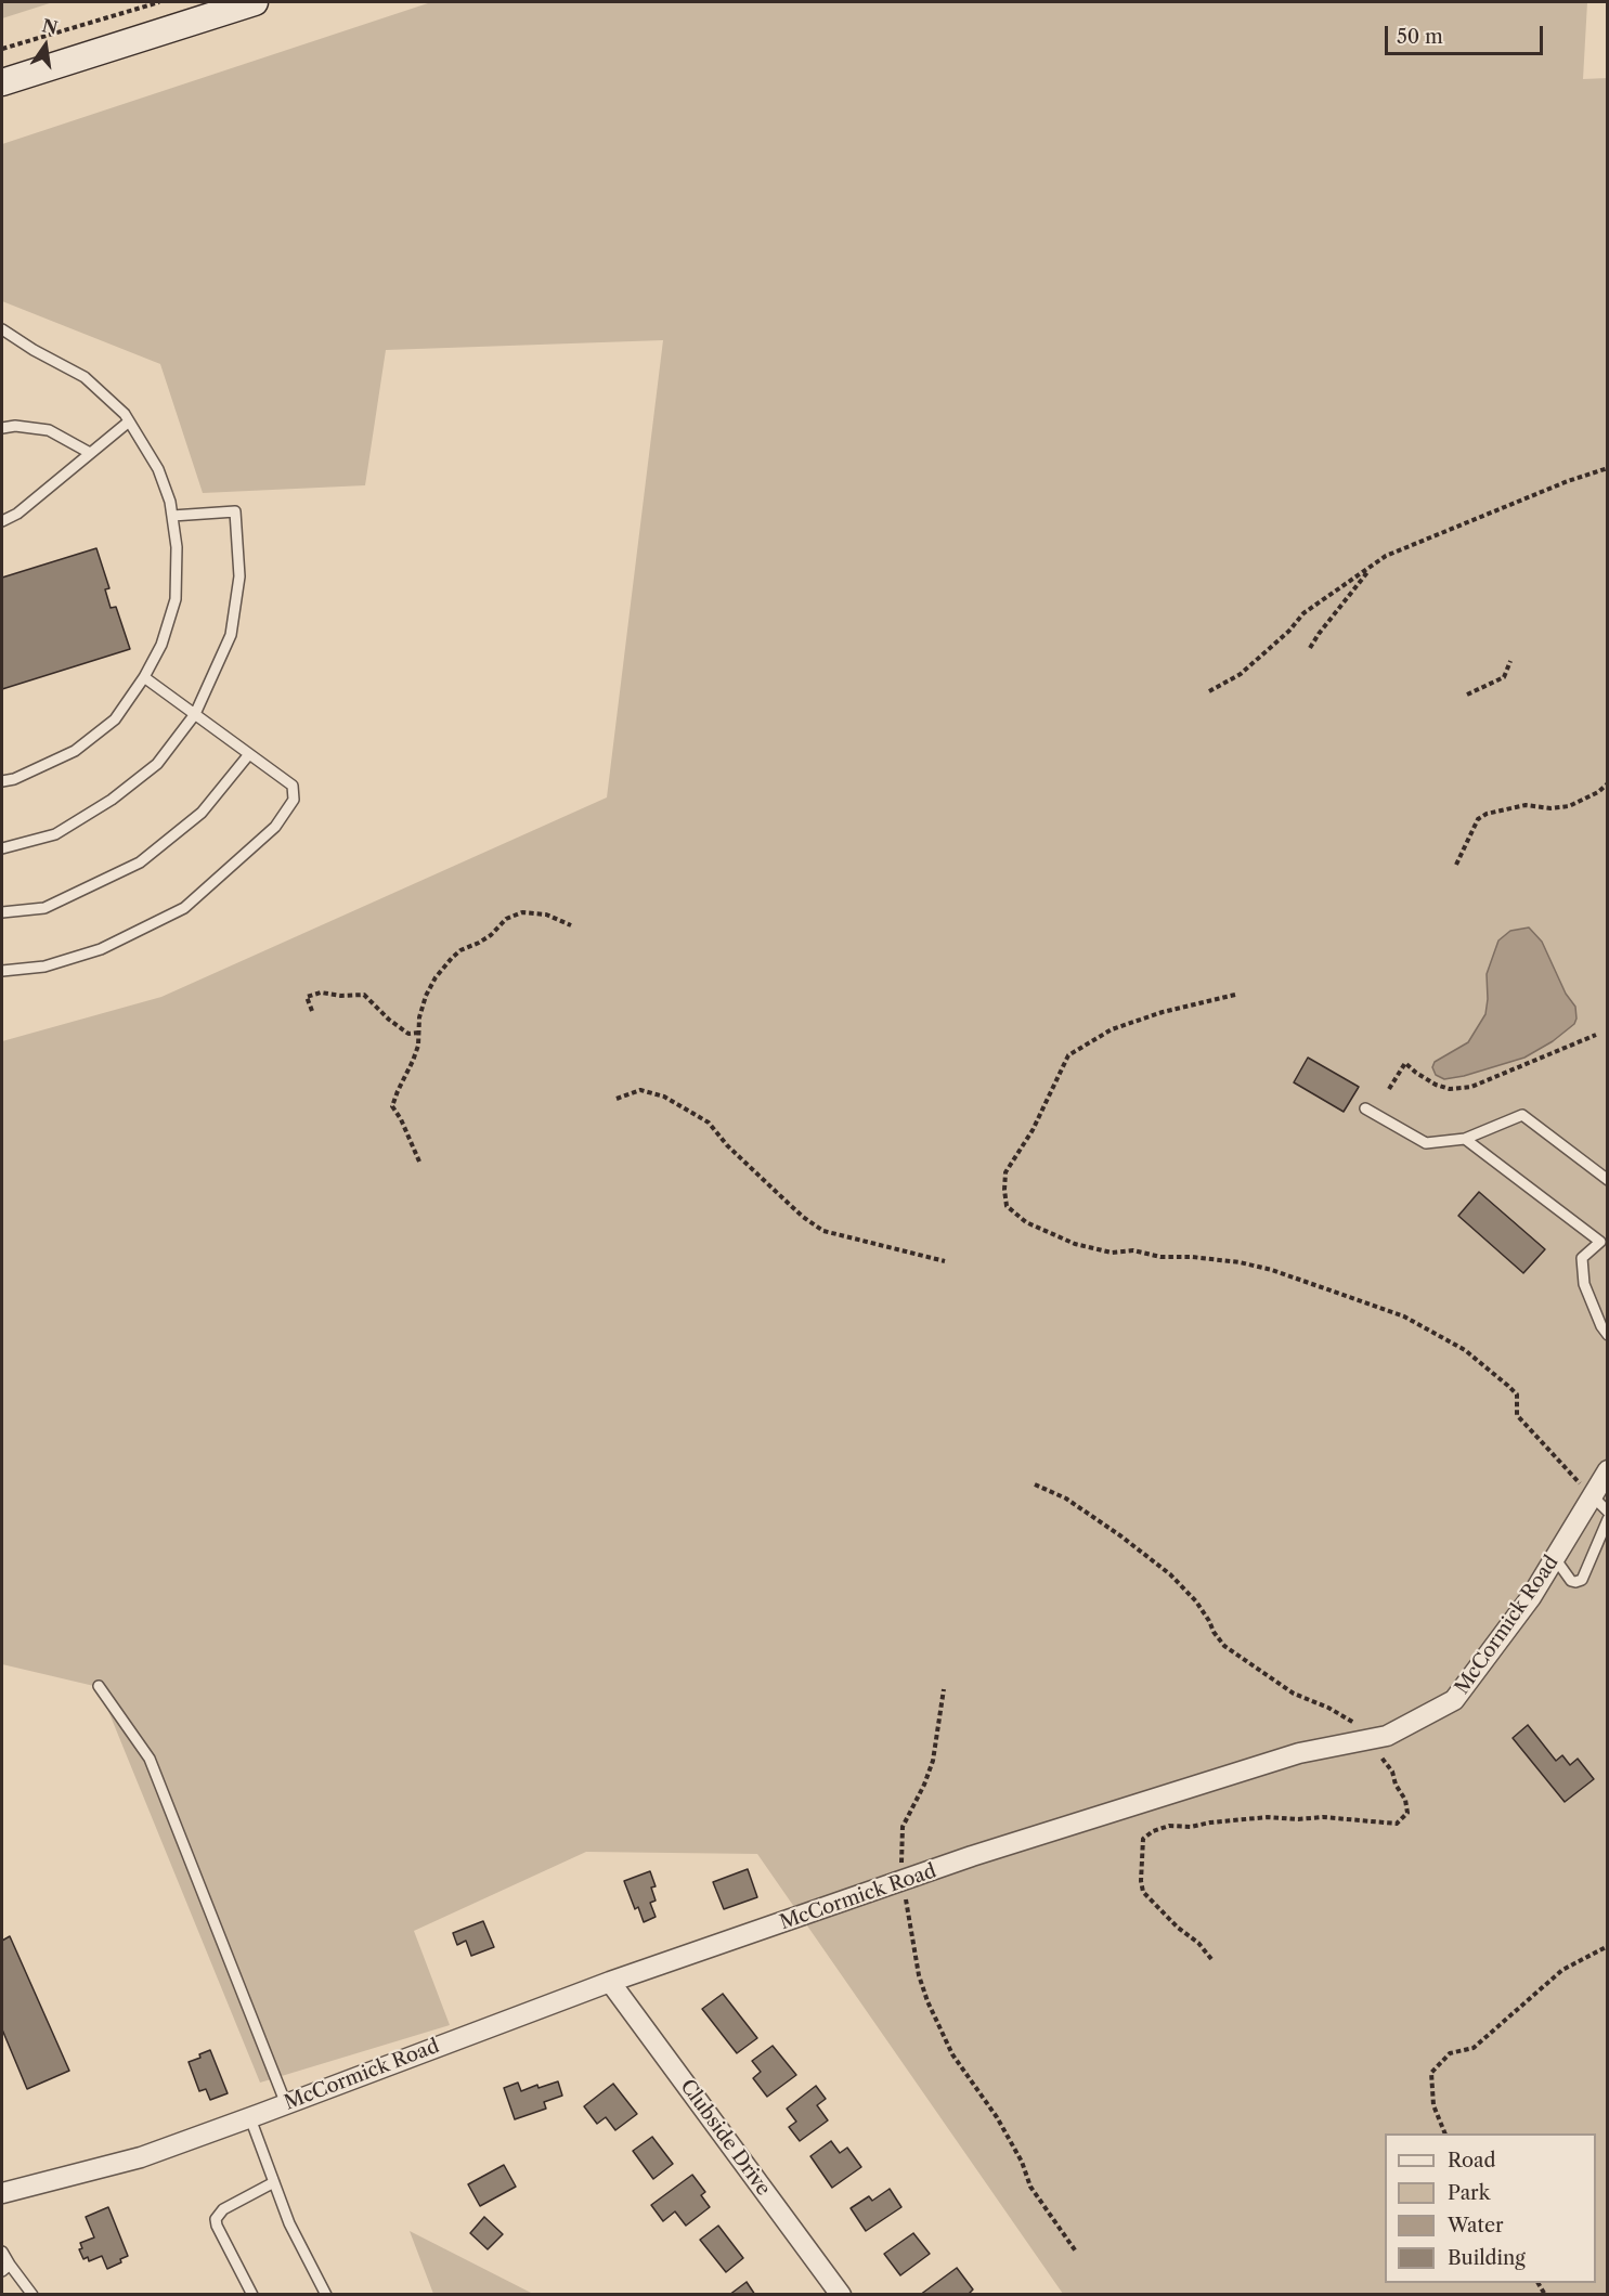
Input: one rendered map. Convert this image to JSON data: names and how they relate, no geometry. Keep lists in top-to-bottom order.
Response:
{
  "streets": {
    "street": ["McCormick Road", "Clubside Drive"]
  },
  "crossings": [
    ["McCormick Road", "Clubside Drive"]
  ],
  "legend": [
    "Road",
    "Park",
    "Water",
    "Building"
  ],
  "scale_bar": "50 m",
  "north": "top"
}
